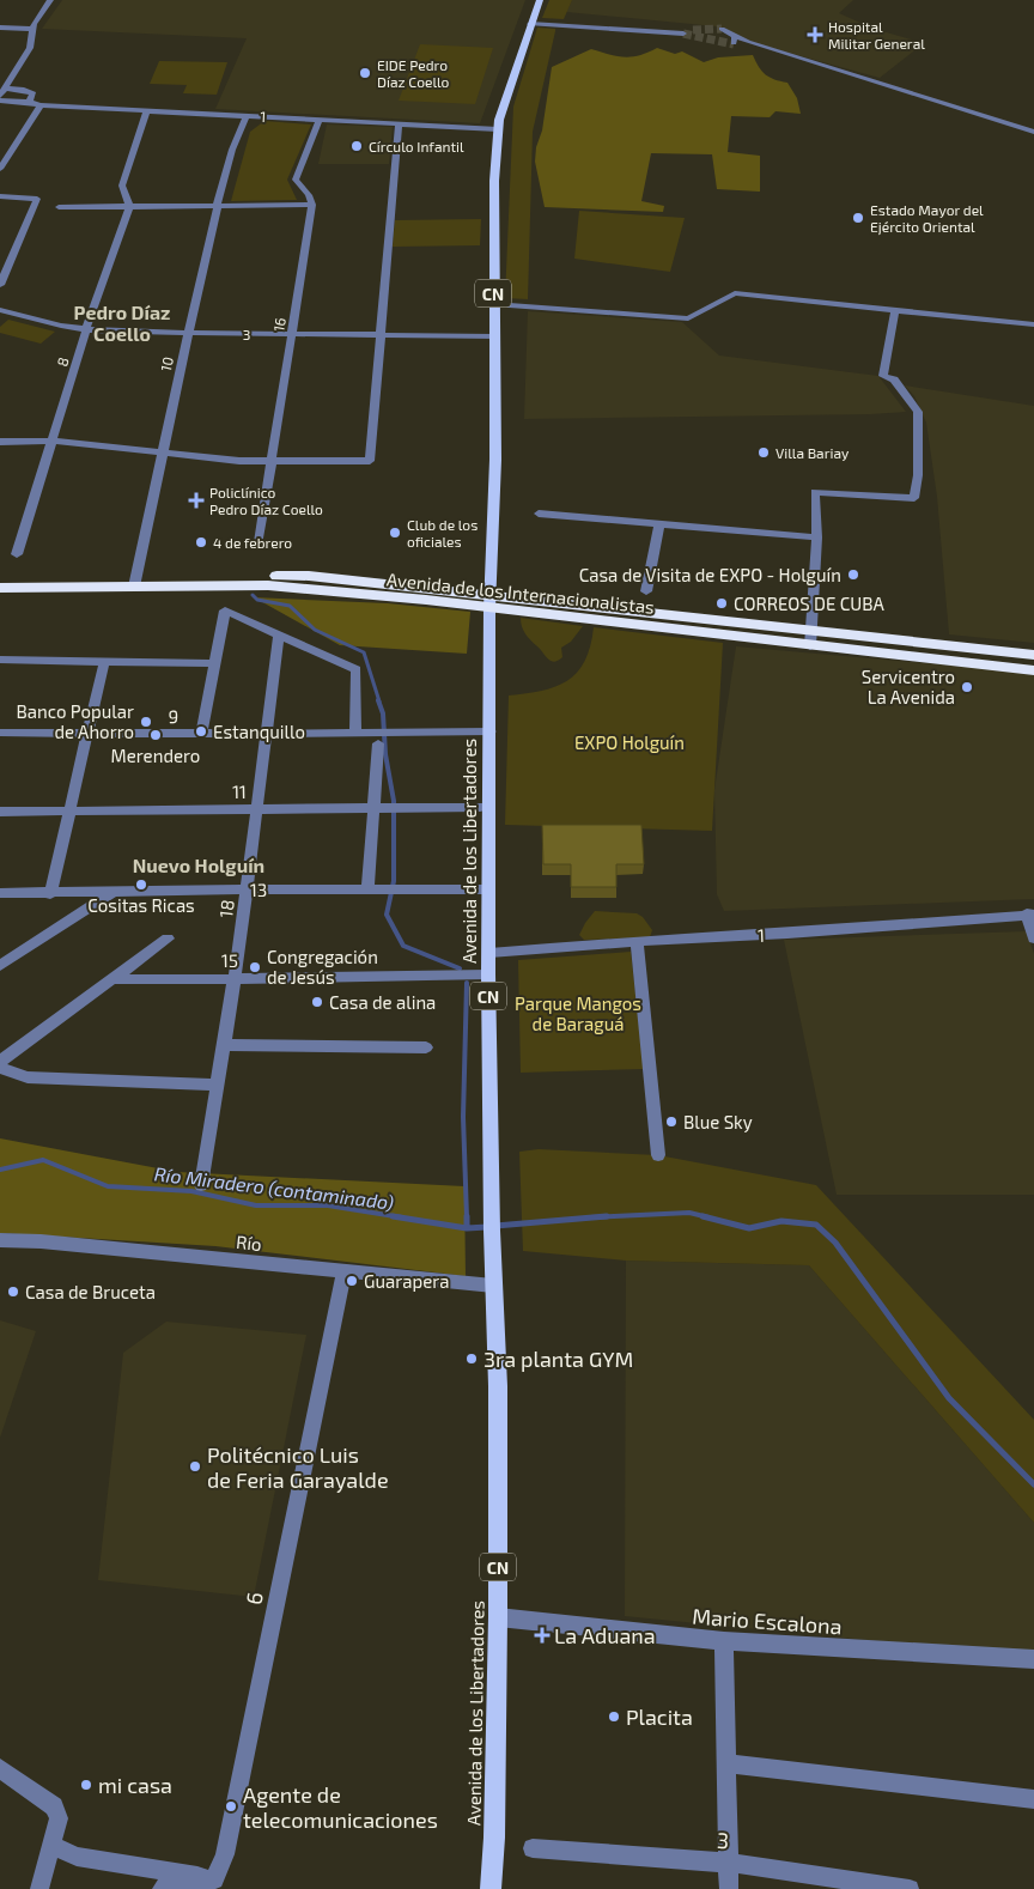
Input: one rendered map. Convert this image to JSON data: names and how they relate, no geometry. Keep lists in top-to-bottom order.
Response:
{
  "streets": {
    "highway": ["Avenida de los Internacionalistas"],
    "main road": ["CN", "Avenida de los Libertadores"],
    "street": [
      "1",
      "16",
      "3",
      "8",
      "10",
      "9",
      "11",
      "13",
      "18",
      "15",
      "Río",
      "6",
      "Mario Escalona"
    ]
  },
  "crossings": [
    ["1", "8"],
    ["1", "10"],
    ["1", "Avenida de los Libertadores"],
    ["16", "3"],
    ["3", "8"],
    ["3", "10"],
    ["3", "Avenida de los Libertadores"],
    ["10", "Avenida de los Internacionalistas"],
    ["Avenida de los Internacionalistas", "Avenida de los Libertadores"],
    ["9", "Avenida de los Libertadores"],
    ["9", "18"],
    ["11", "18"],
    ["Avenida de los Libertadores", "15"],
    ["Avenida de los Libertadores", "Río"],
    ["Avenida de los Libertadores", "Mario Escalona"],
    ["13", "18"],
    ["18", "15"],
    ["Río", "6"]
  ],
  "districts": ["Pedro Díaz Coello", "Nuevo Holguín"],
  "water": ["Río Miradero (contaminado)"],
  "parks": ["EXPO Holguín", "Parque Mangos de Baraguá"],
  "places": {
    "health": ["Hospital Militar General", "Policlínico Pedro Díaz Coello", "La Aduana"],
    "other": [
      "EIDE Pedro Díaz Coello",
      "Círculo Infantil",
      "Estado Mayor del Ejército Oriental",
      "Villa Bariay",
      "Club de los oficiales",
      "4 de febrero",
      "Casa de Visita de EXPO - Holguín",
      "CORREOS DE CUBA",
      "Servicentro La Avenida",
      "Banco Popular de Ahorro",
      "Estanquillo",
      "Merendero",
      "Cositas Ricas",
      "Congregación de Jesús",
      "Casa de alina",
      "Blue Sky",
      "Guarapera",
      "Casa de Bruceta",
      "3ra planta GYM",
      "Politécnico Luis de Feria Garayalde",
      "Placita",
      "mi casa",
      "Agente de telecomunicaciones"
    ]
  }
}
